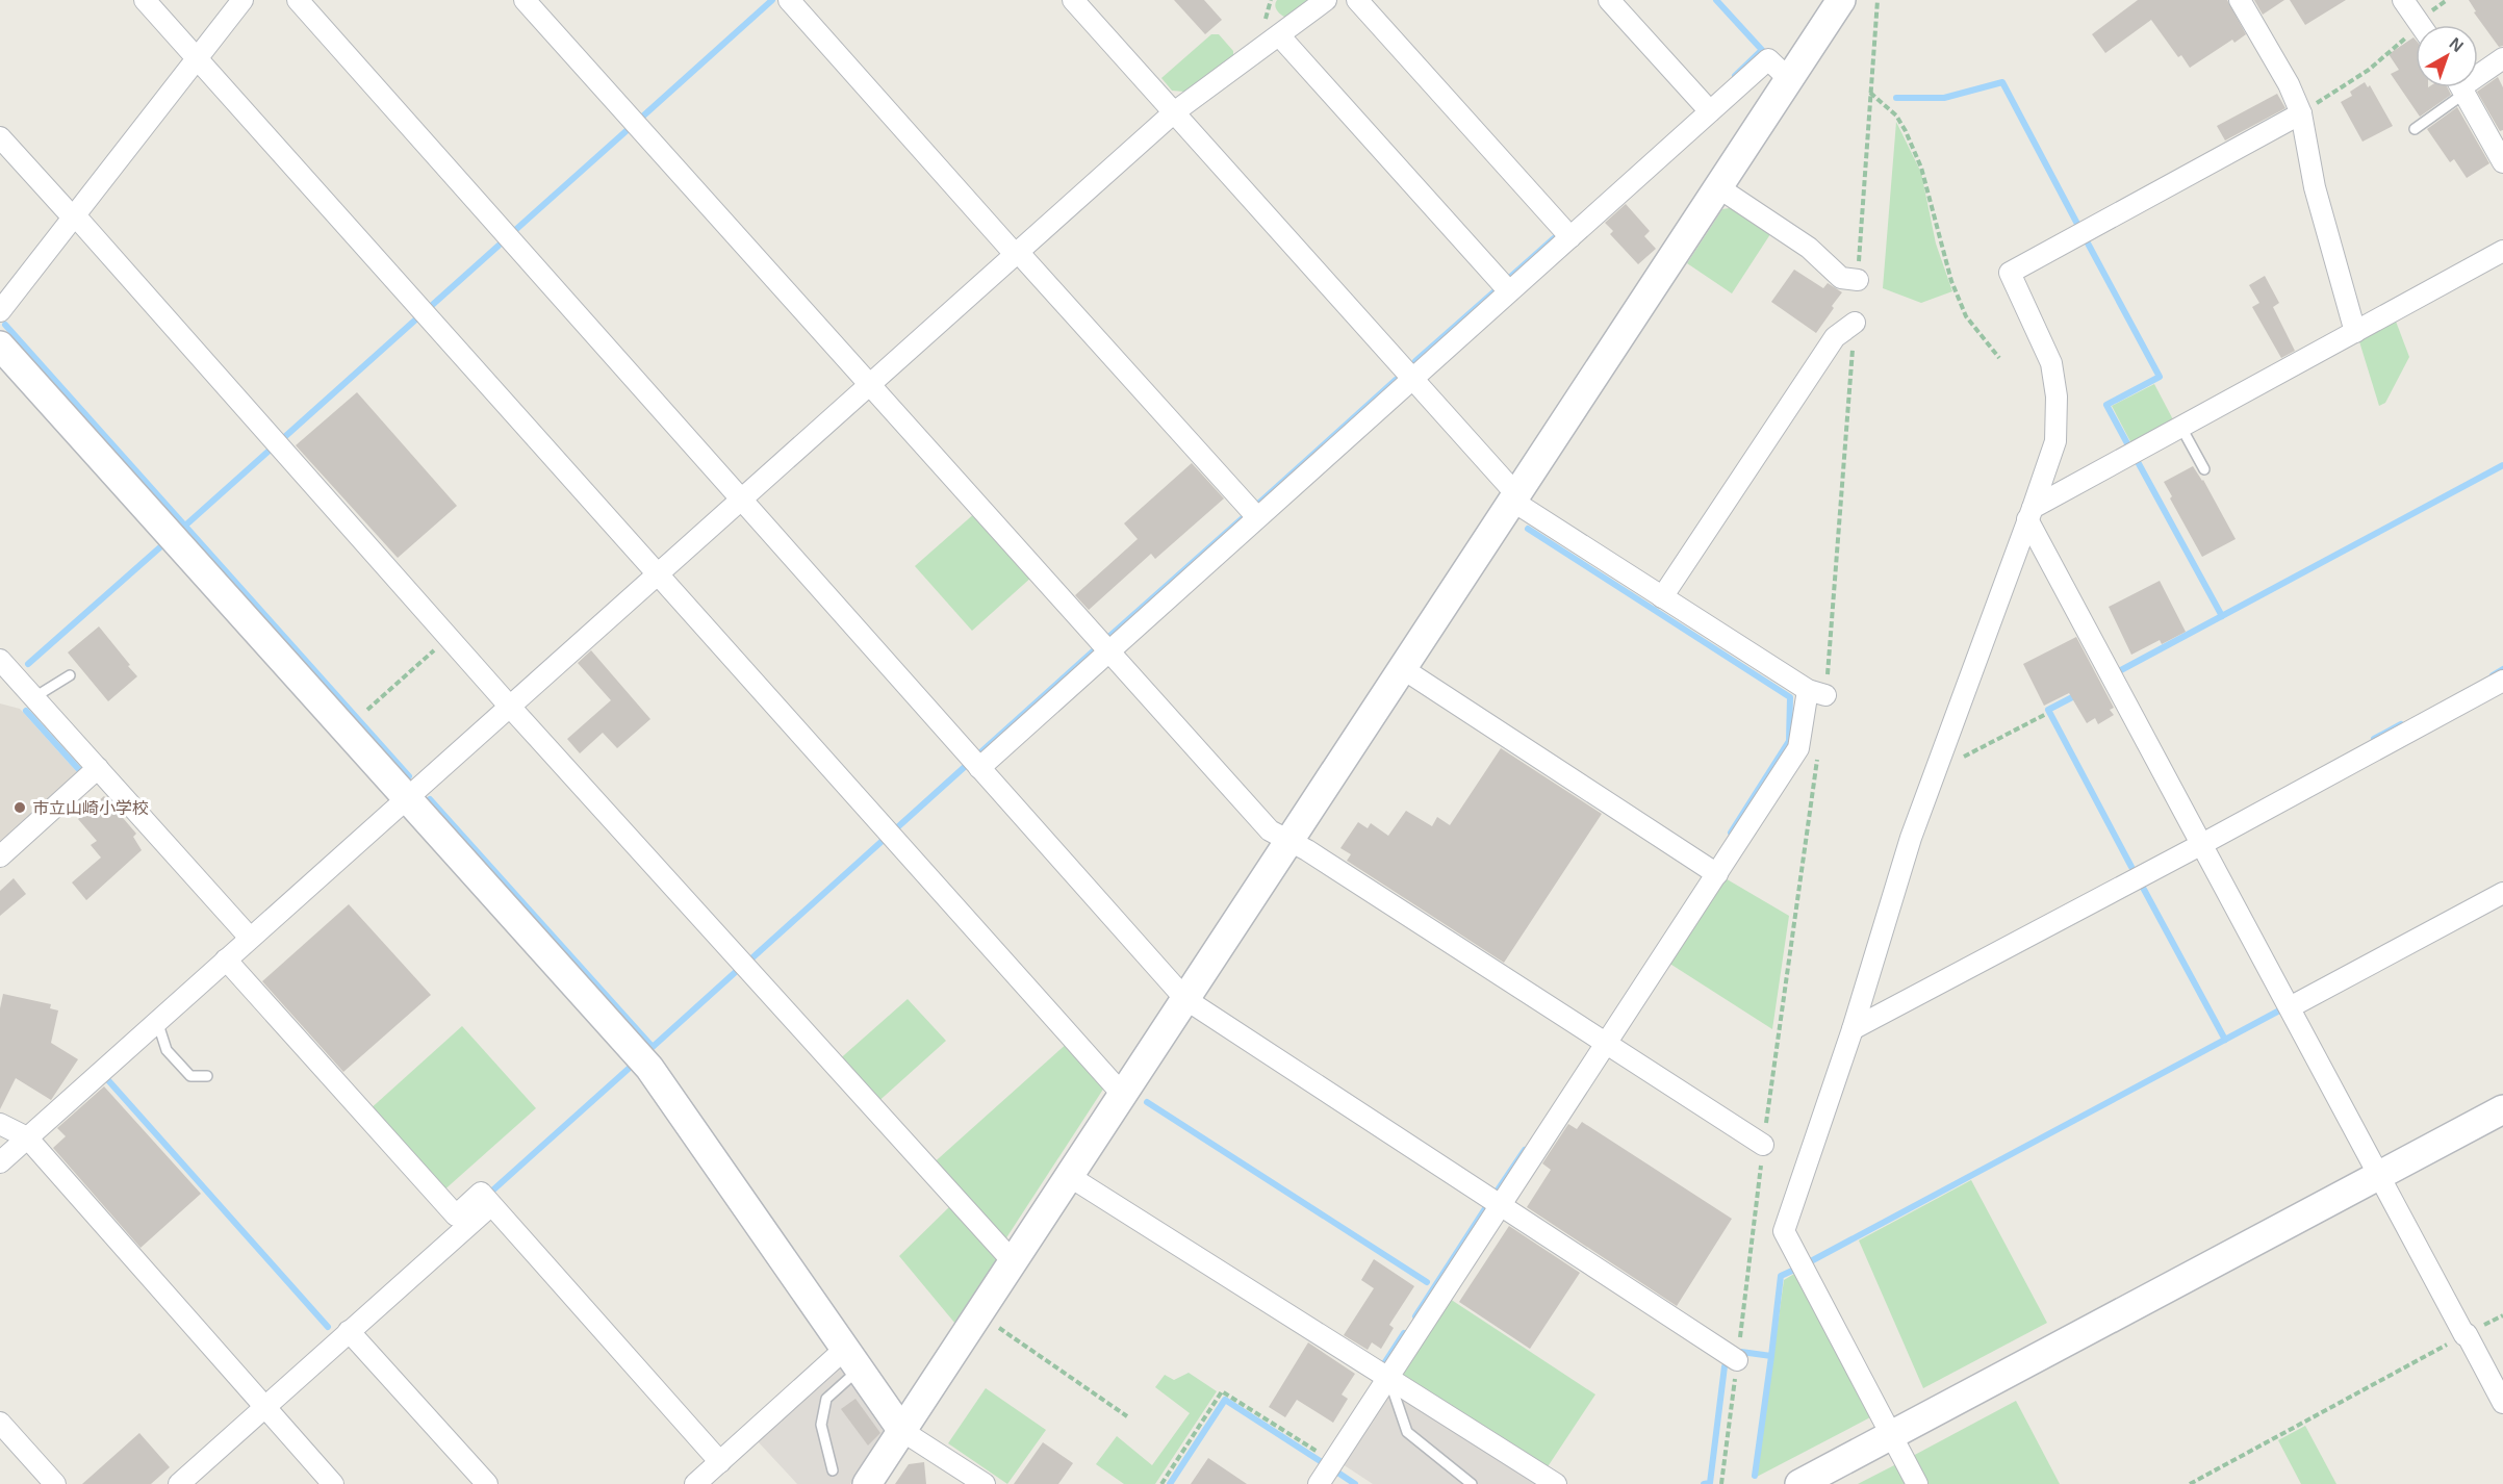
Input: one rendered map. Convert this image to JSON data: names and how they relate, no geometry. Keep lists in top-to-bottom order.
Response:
{
  "places": ["市立山崎小学校"],
  "north": "top right"
}
